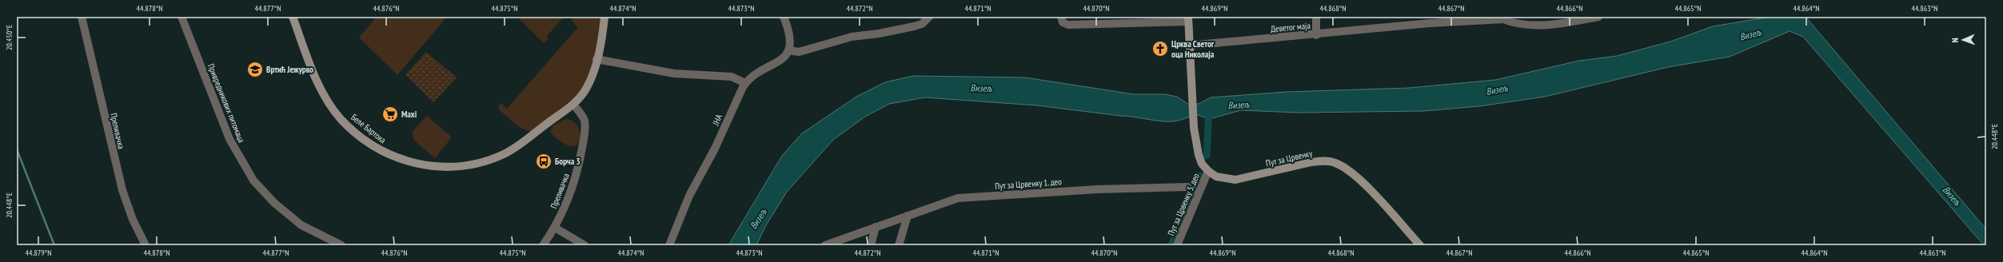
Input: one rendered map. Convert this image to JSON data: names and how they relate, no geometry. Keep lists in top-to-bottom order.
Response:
{
  "streets": {
    "street": [
      "Деветог маја",
      "Привредникових питомаца",
      "ЈНА",
      "Беле Бартока",
      "Преливачка",
      "Пут за Црвенку",
      "Пут за Црвенку 1. део",
      "Пут за Црвенку 5. део"
    ]
  },
  "crossings": [
    ["Беле Бартока", "Преливачка"],
    ["Пут за Црвенку", "Пут за Црвенку 5. део"]
  ],
  "water": ["Визељ"],
  "places": {
    "church": ["Црква Светог оца Николаја"],
    "school or university": ["Вртић Јежурко"],
    "supermarket": ["Maxi"],
    "bus stop": ["Борча 3"]
  },
  "north": "left",
  "coordinates": [
    "44.878°N",
    "44.877°N",
    "44.876°N",
    "44.875°N",
    "44.874°N",
    "44.873°N",
    "44.872°N",
    "44.871°N",
    "44.870°N",
    "44.869°N",
    "44.868°N",
    "44.867°N",
    "44.866°N",
    "44.865°N",
    "44.864°N",
    "44.863°N",
    "20.450°E",
    "20.448°E",
    "44.879°N"
  ]
}
